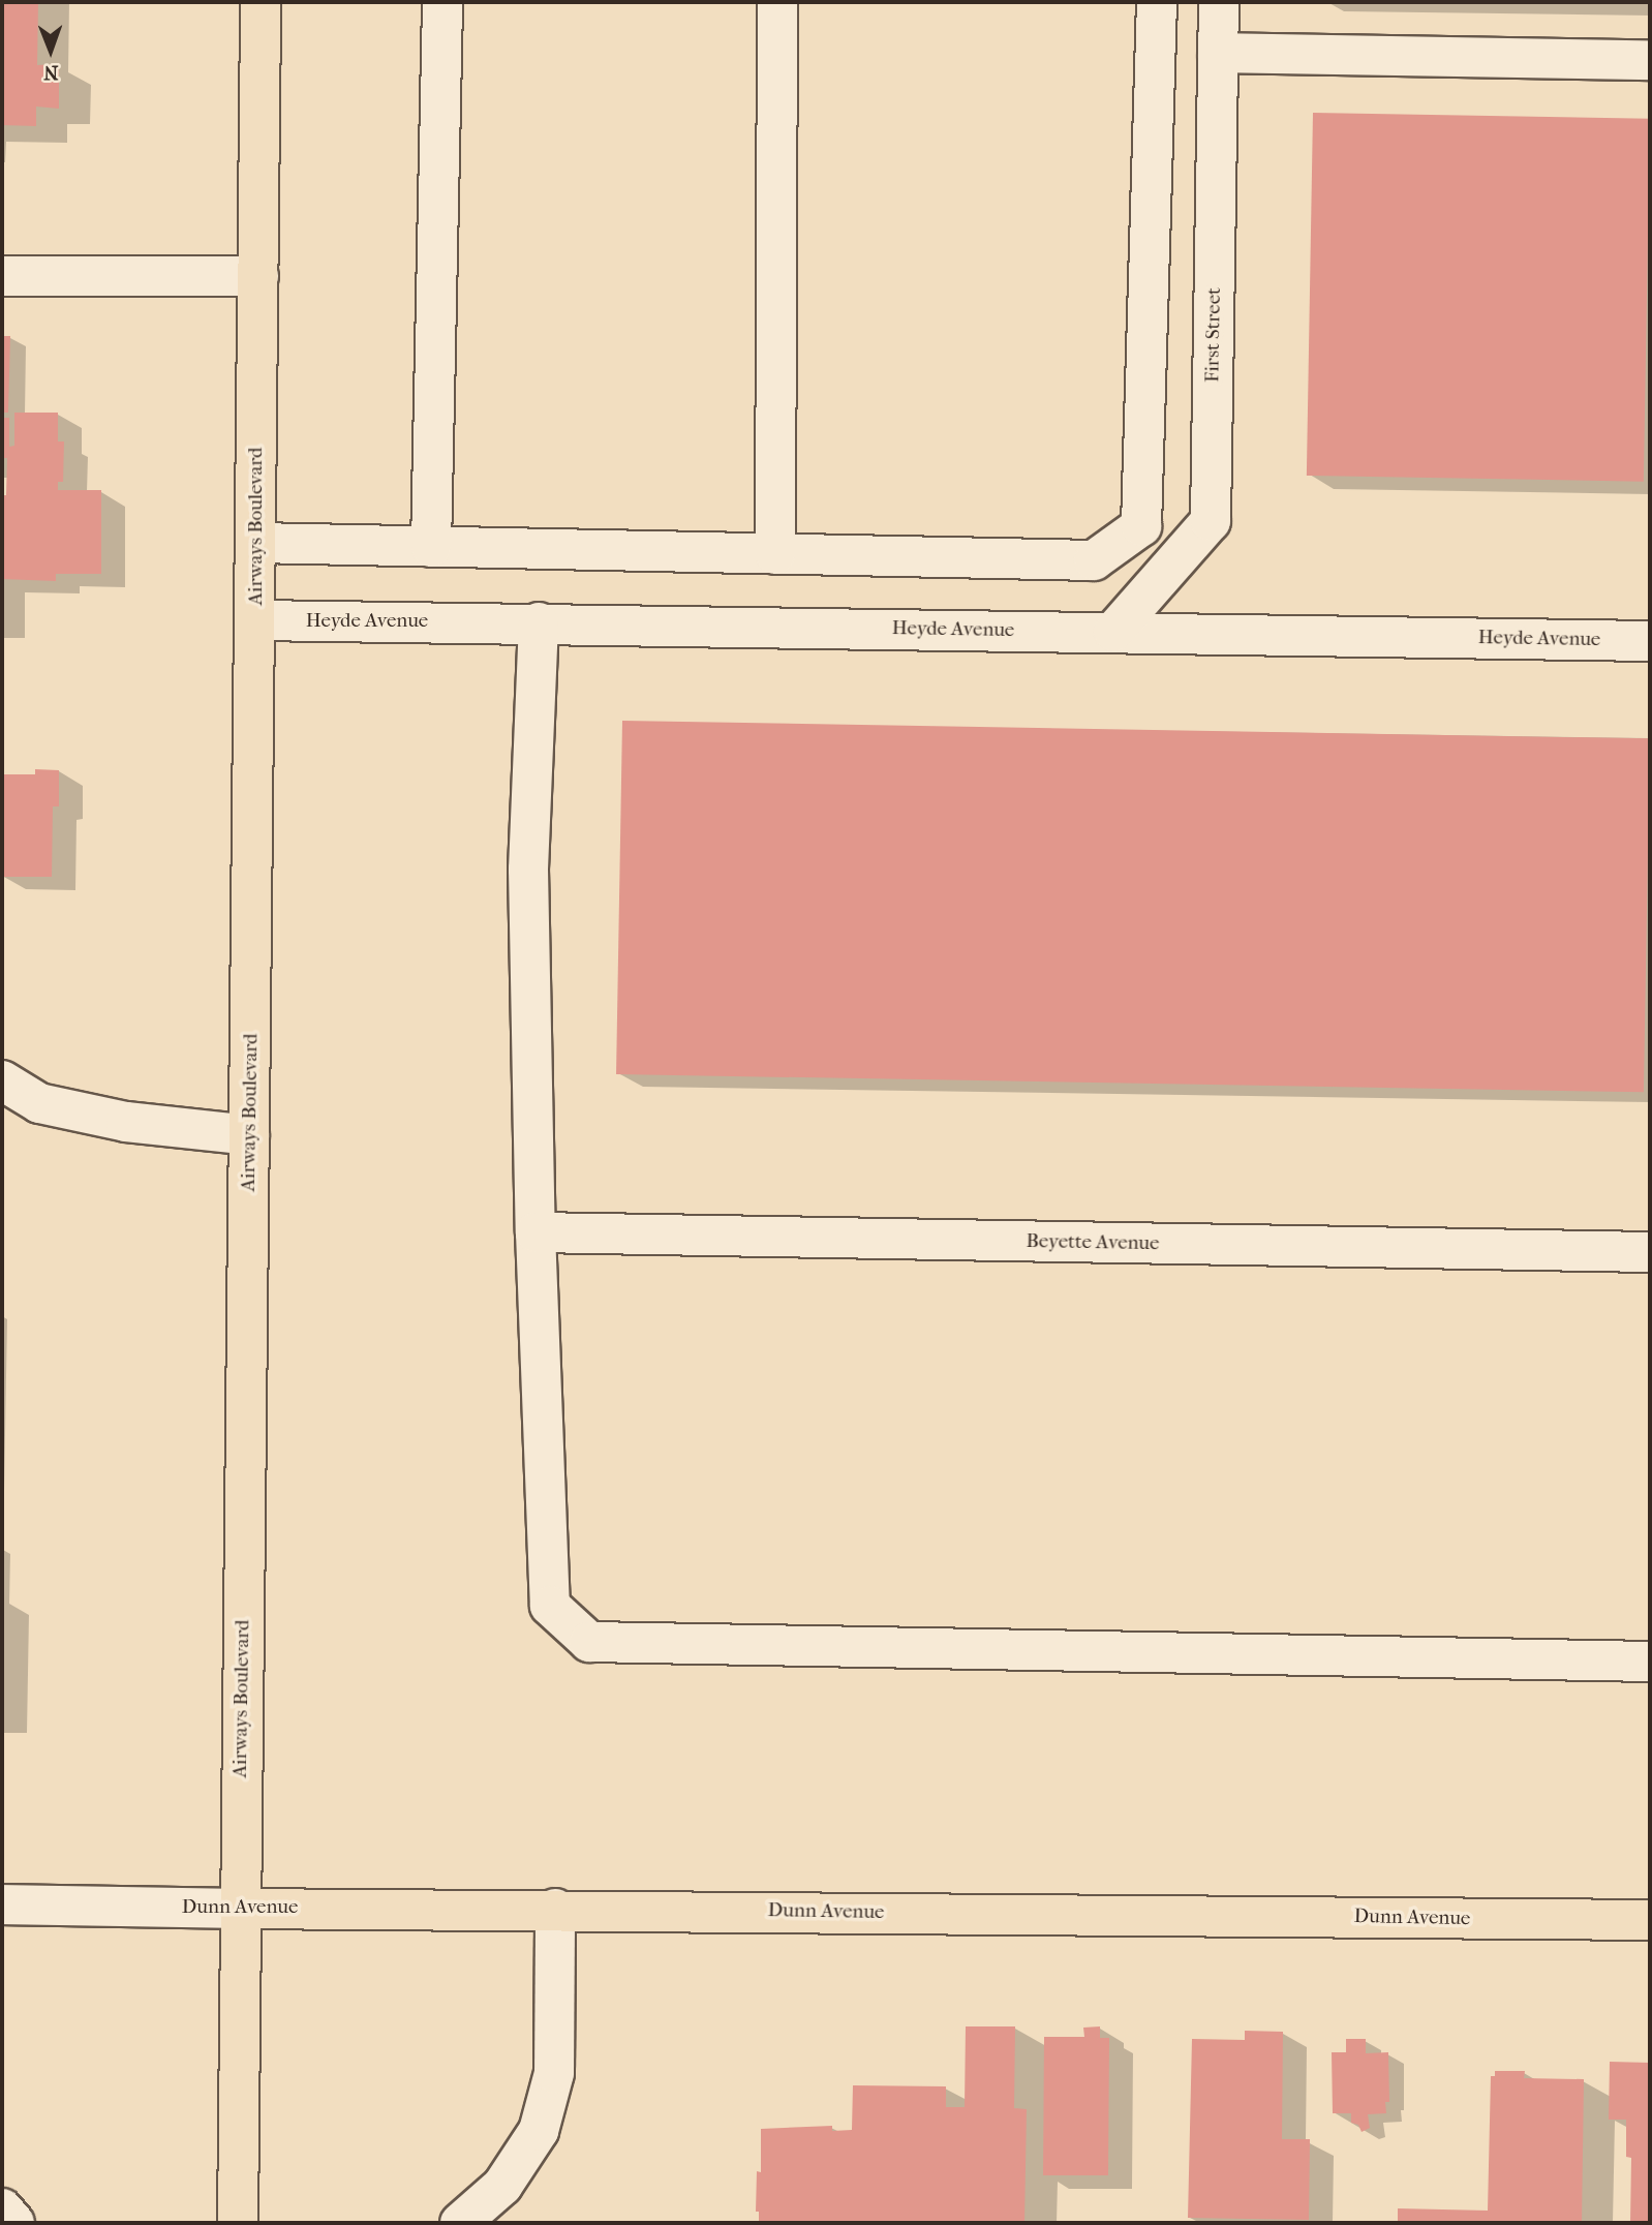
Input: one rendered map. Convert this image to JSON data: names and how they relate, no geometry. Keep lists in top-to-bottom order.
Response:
{
  "streets": {
    "main road": ["Airways Boulevard", "Dunn Avenue"],
    "street": ["First Street", "Heyde Avenue", "Beyette Avenue"]
  },
  "crossings": [
    ["First Street", "Heyde Avenue"],
    ["Airways Boulevard", "Heyde Avenue"],
    ["Airways Boulevard", "Dunn Avenue"]
  ],
  "north": "bottom"
}
